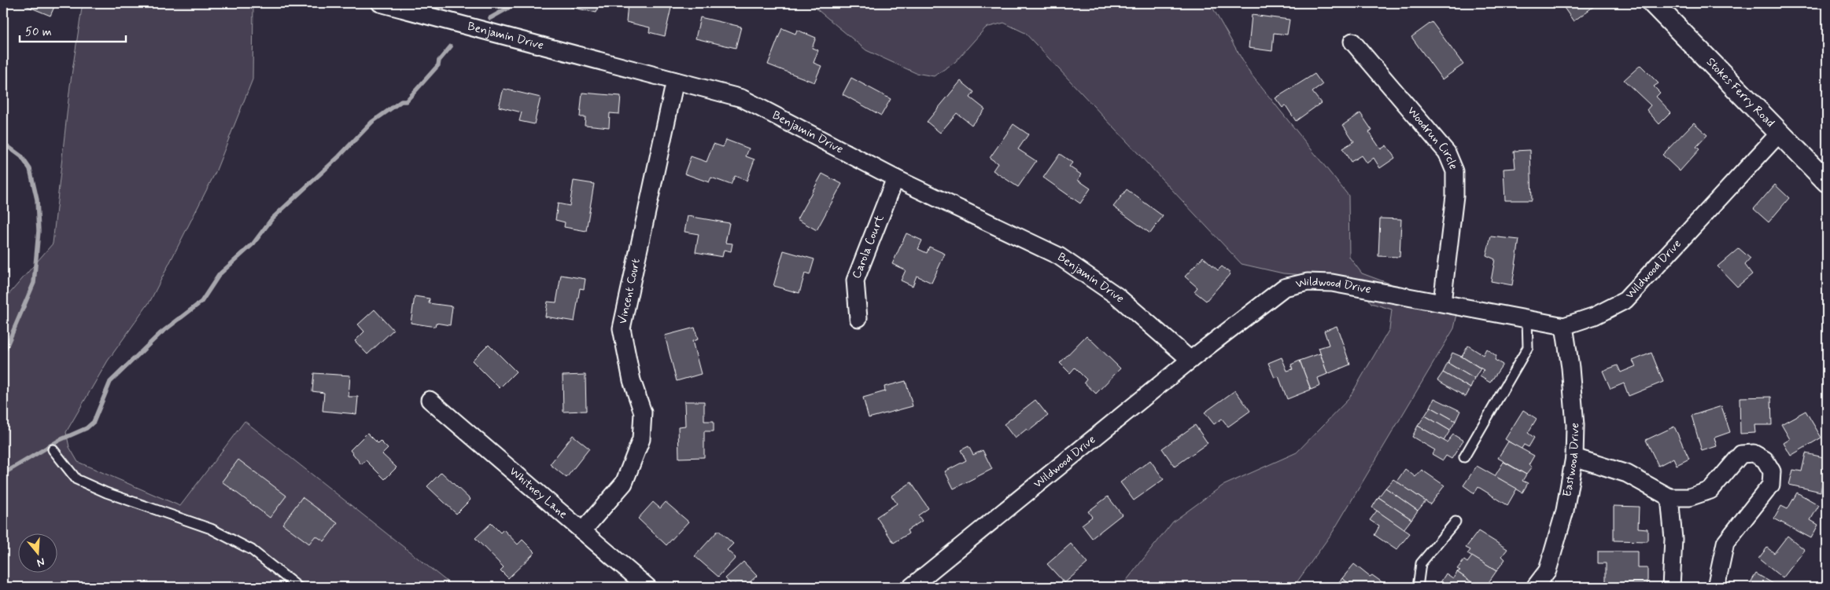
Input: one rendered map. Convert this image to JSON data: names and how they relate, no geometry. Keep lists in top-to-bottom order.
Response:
{
  "streets": {
    "street": [
      "Benjamin Drive",
      "Stokes Ferry Road",
      "Woodrun Circle",
      "Carola Court",
      "Wildwood Drive",
      "Vincent Court",
      "Eastwood Drive",
      "Whitney Lane"
    ]
  },
  "crossings": [
    ["Benjamin Drive", "Carola Court"],
    ["Benjamin Drive", "Wildwood Drive"],
    ["Benjamin Drive", "Vincent Court"],
    ["Stokes Ferry Road", "Wildwood Drive"],
    ["Woodrun Circle", "Wildwood Drive"],
    ["Wildwood Drive", "Eastwood Drive"],
    ["Vincent Court", "Whitney Lane"]
  ],
  "scale_bar": "50 m",
  "north": "bottom"
}
